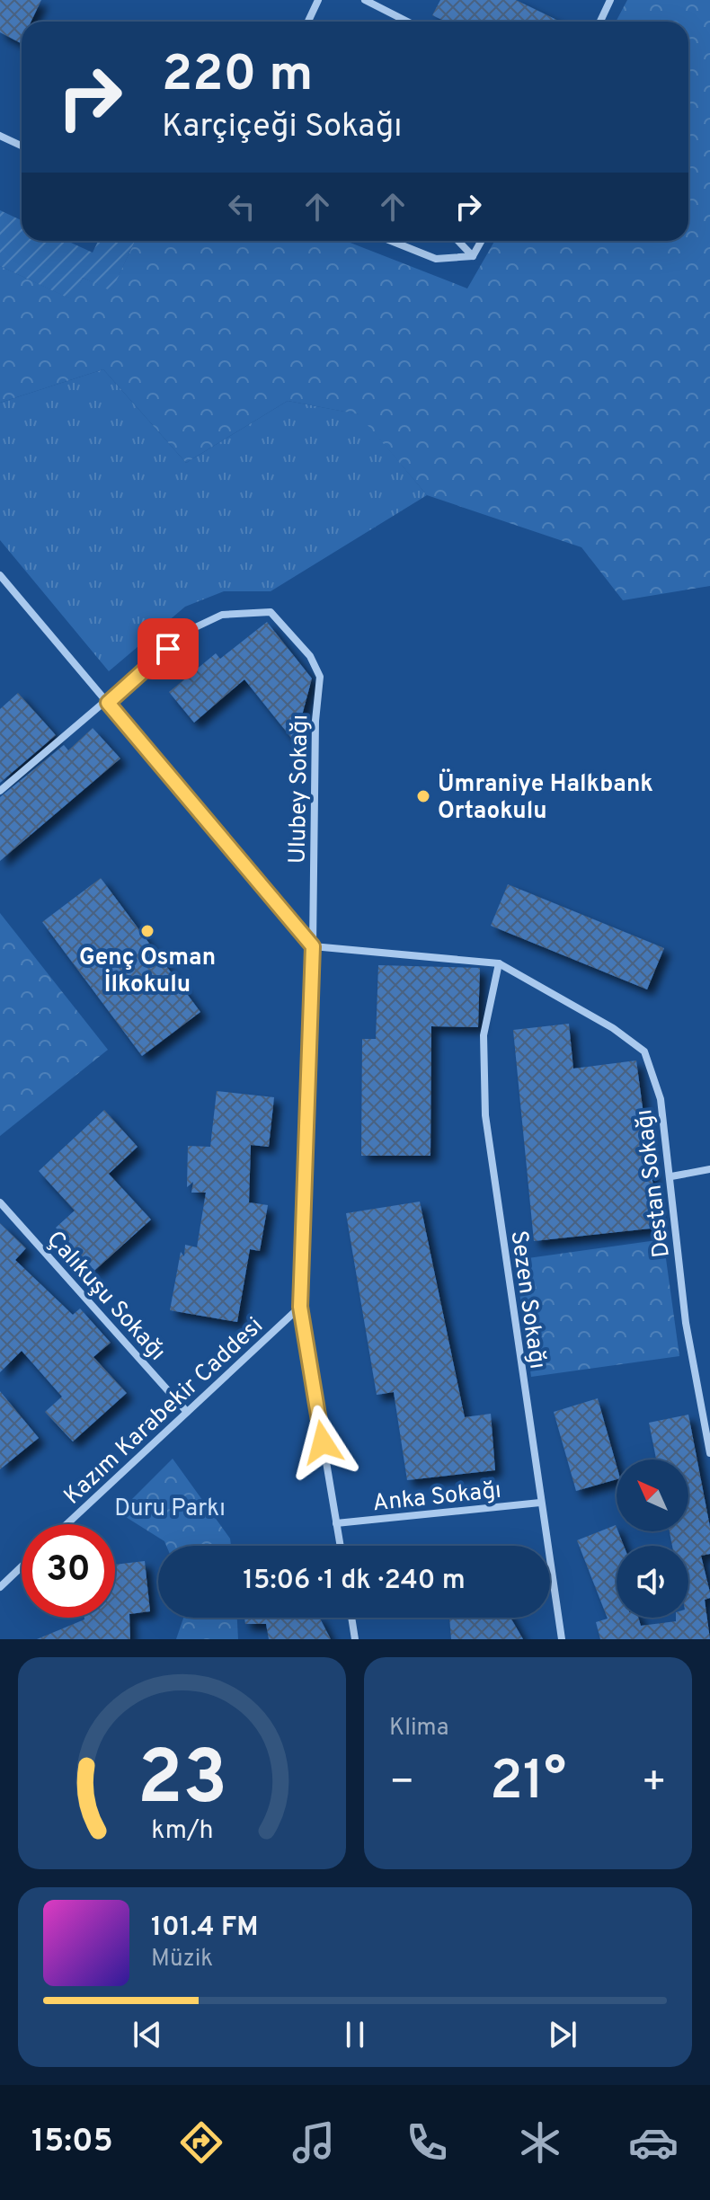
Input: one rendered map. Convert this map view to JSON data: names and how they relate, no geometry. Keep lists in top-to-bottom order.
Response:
{
  "streets": {
    "street": [
      "Ulubey Sokağı",
      "Destan Sokağı",
      "Çalıkuşu Sokağı",
      "Sezen Sokağı",
      "Kazım Karabekir Caddesi",
      "Anka Sokağı"
    ]
  },
  "crossings": [
    ["Ulubey Sokağı", "Destan Sokağı"],
    ["Ulubey Sokağı", "Kazım Karabekir Caddesi"],
    ["Ulubey Sokağı", "Anka Sokağı"],
    ["Destan Sokağı", "Sezen Sokağı"],
    ["Çalıkuşu Sokağı", "Kazım Karabekir Caddesi"],
    ["Sezen Sokağı", "Anka Sokağı"]
  ],
  "parks": ["Duru Parkı"],
  "places": ["Ümraniye Halkbank Ortaokulu", "Genç Osman İlkokulu"],
  "north": "top left",
  "page": {
    "turn": ["220 m", "Karçiçeği Sokağı"],
    "limit": "30",
    "trip": "15:06 · 1 dk · 240 m",
    "tile": "Klima",
    "heat": ["−", "21°", "+"],
    "song": ["101.4 FM", "Müzik"],
    "tabs": "15:05",
    "gauge": ["23", "km/h"]
  }
}
